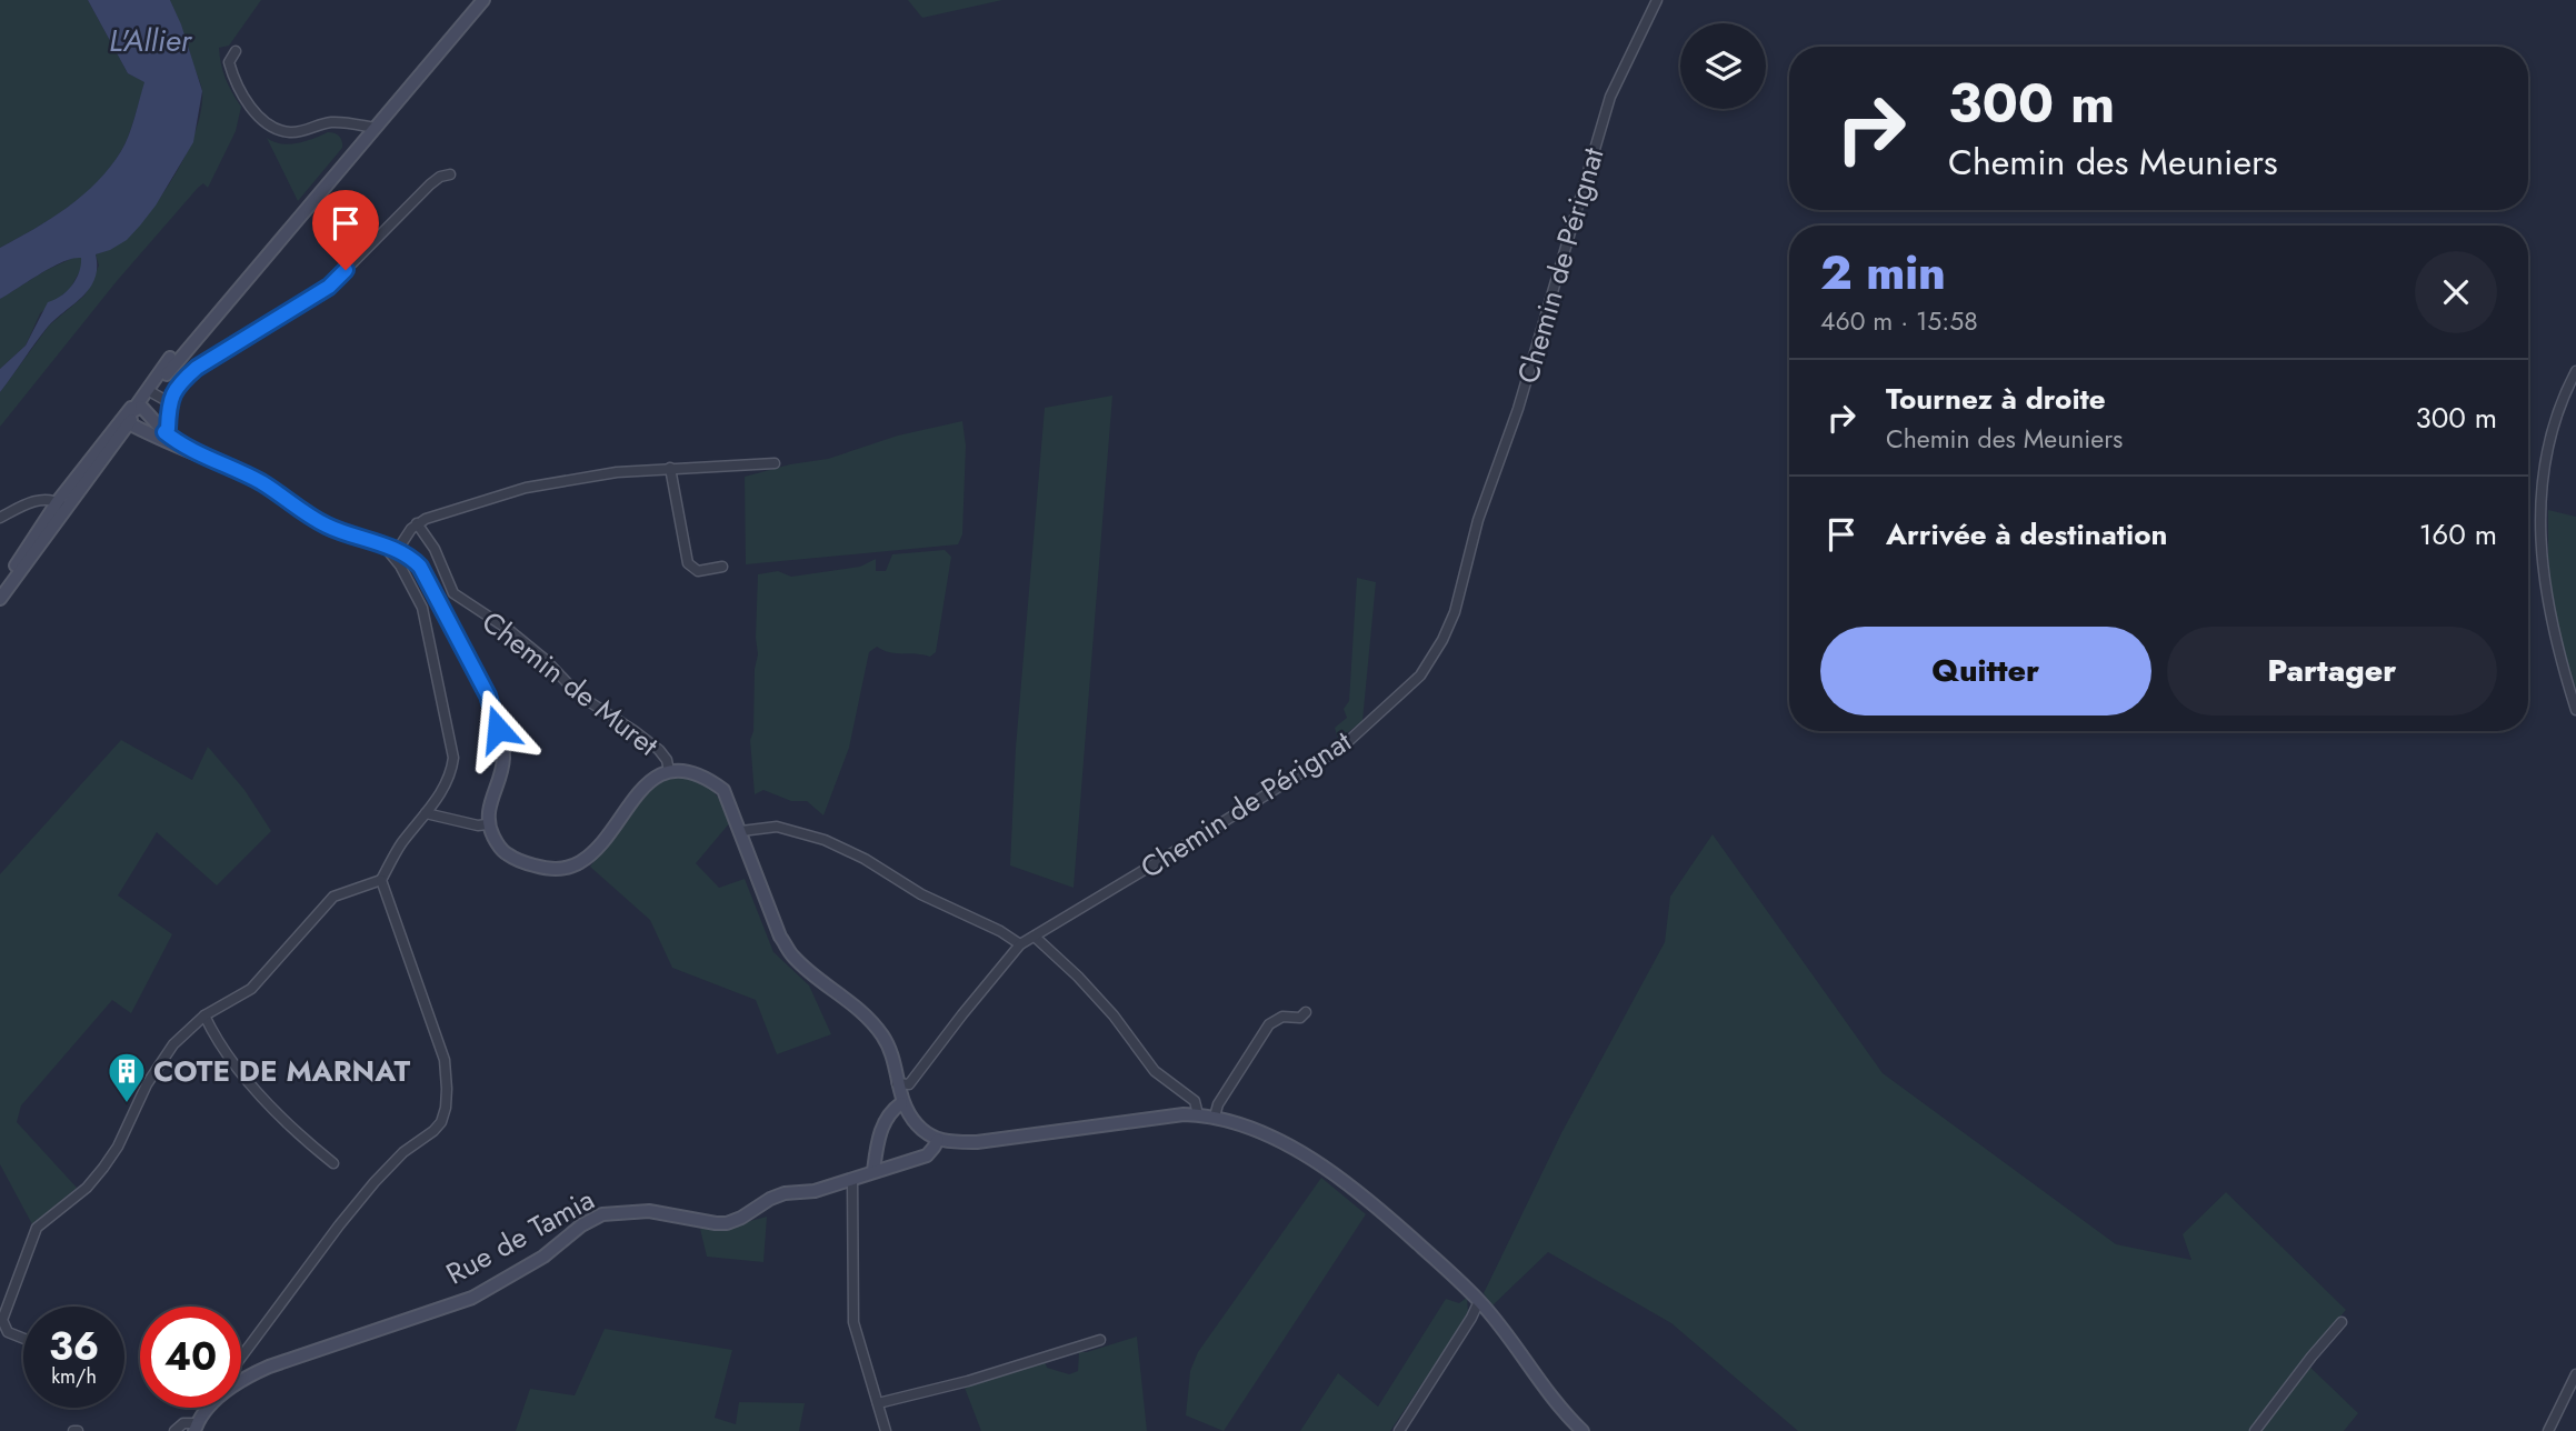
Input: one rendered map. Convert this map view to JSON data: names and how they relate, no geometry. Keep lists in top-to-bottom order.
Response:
{
  "streets": {
    "street": ["Chemin de Pérignat", "Chemin de Muret", "Rue de Tamia"]
  },
  "water": ["L'Allier"],
  "places": {
    "building": ["COTE DE MARNAT"]
  },
  "page": {
    "turn": ["300 m", "Chemin des Meuniers"],
    "heading": ["2 min", "460 m · 15:58"],
    "list": [
      {
        "name": "Tournez à droite",
        "note": "Chemin des Meuniers",
        "value": "300 m"
      },
      {
        "name": "Arrivée à destination",
        "value": "160 m"
      }
    ],
    "buttons": ["Quitter", "Partager"],
    "speed": "36 km/h",
    "limit": "40"
  }
}
